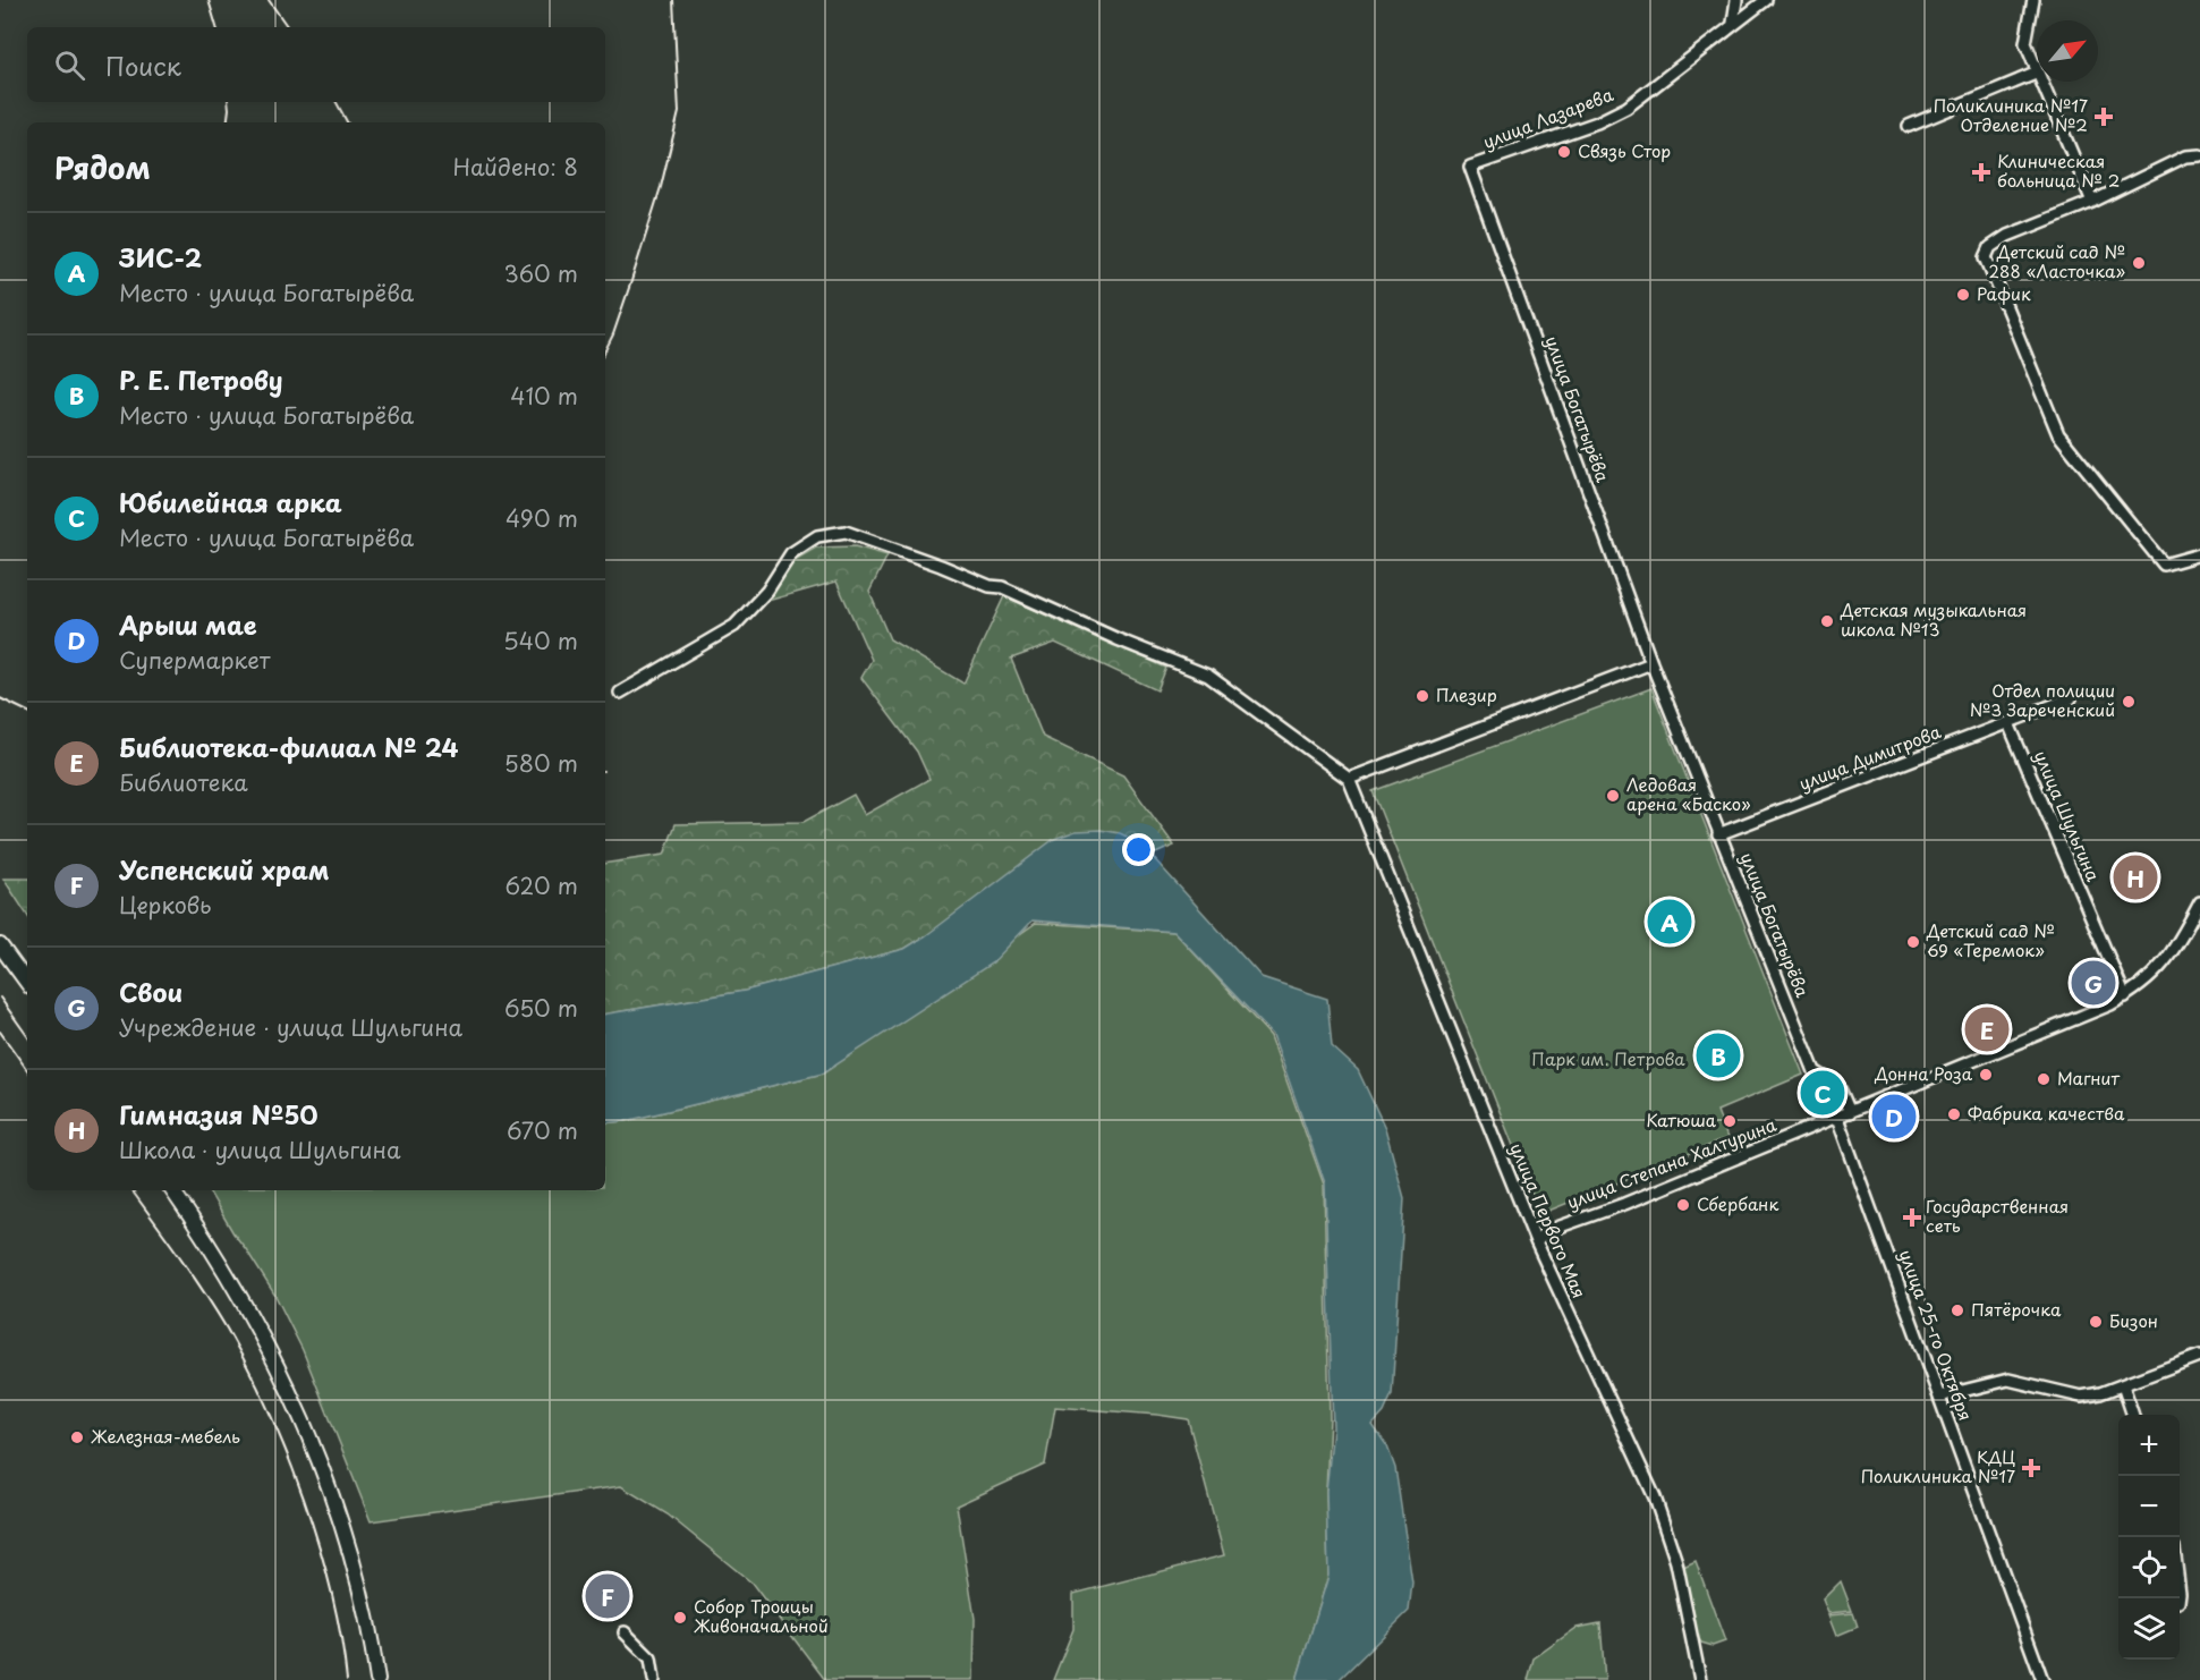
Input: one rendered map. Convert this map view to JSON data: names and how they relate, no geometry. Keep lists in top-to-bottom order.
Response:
{
  "streets": {
    "street": [
      "улица Лазарева",
      "улица Богатырёва",
      "улица Димитрова",
      "улица Шульгина",
      "улица Степана Халтурина",
      "улица Первого Мая",
      "улица 25-го Октября"
    ]
  },
  "crossings": [
    ["улица Лазарева", "улица Богатырёва"],
    ["улица Богатырёва", "улица Димитрова"],
    ["улица Богатырёва", "улица Степана Халтурина"],
    ["улица Димитрова", "улица Шульгина"],
    ["улица Шульгина", "улица Степана Халтурина"],
    ["улица Степана Халтурина", "улица Первого Мая"],
    ["улица Степана Халтурина", "улица 25-го Октября"]
  ],
  "parks": ["Парк им. Петрова"],
  "places": {
    "health": [
      "Поликлиника №17 Отделение №2",
      "Клиническая больница № 2",
      "Государственная сеть",
      "КДЦ Поликлиника №17"
    ],
    "other": [
      "Связь Стор",
      "Детский сад № 288 «Ласточка»",
      "Рафик",
      "Детская музыкальная школа №13",
      "Плезир",
      "Отдел полиции №3 Зареченский",
      "Ледовая арена «Баско»",
      "Детский сад № 69 «Теремок»",
      "Донна Роза",
      "Магнит",
      "Фабрика качества",
      "Катюша",
      "Сбербанк",
      "Пятёрочка",
      "Бизон",
      "Железная-мебель",
      "Собор Троицы Живоначальной"
    ]
  },
  "north": "top right",
  "page": {
    "search": "Поиск",
    "heading": ["Рядом", "Найдено: 8"],
    "list": [
      {
        "mark": "A",
        "name": "ЗИС-2",
        "note": "Место · улица Богатырёва",
        "value": "360 m"
      },
      {
        "mark": "B",
        "name": "Р. Е. Петрову",
        "note": "Место · улица Богатырёва",
        "value": "410 m"
      },
      {
        "mark": "C",
        "name": "Юбилейная арка",
        "note": "Место · улица Богатырёва",
        "value": "490 m"
      },
      {
        "mark": "D",
        "name": "Арыш мае",
        "note": "Супермаркет",
        "value": "540 m"
      },
      {
        "mark": "E",
        "name": "Библиотека-филиал № 24",
        "note": "Библиотека",
        "value": "580 m"
      },
      {
        "mark": "F",
        "name": "Успенский храм",
        "note": "Церковь",
        "value": "620 m"
      },
      {
        "mark": "G",
        "name": "Свои",
        "note": "Учреждение · улица Шульгина",
        "value": "650 m"
      },
      {
        "mark": "H",
        "name": "Гимназия №50",
        "note": "Школа · улица Шульгина",
        "value": "670 m"
      }
    ],
    "pins": [
      "H",
      "A",
      "G",
      "E",
      "B",
      "C",
      "D",
      "F"
    ],
    "map_buttons": ["+", "−"]
  }
}
